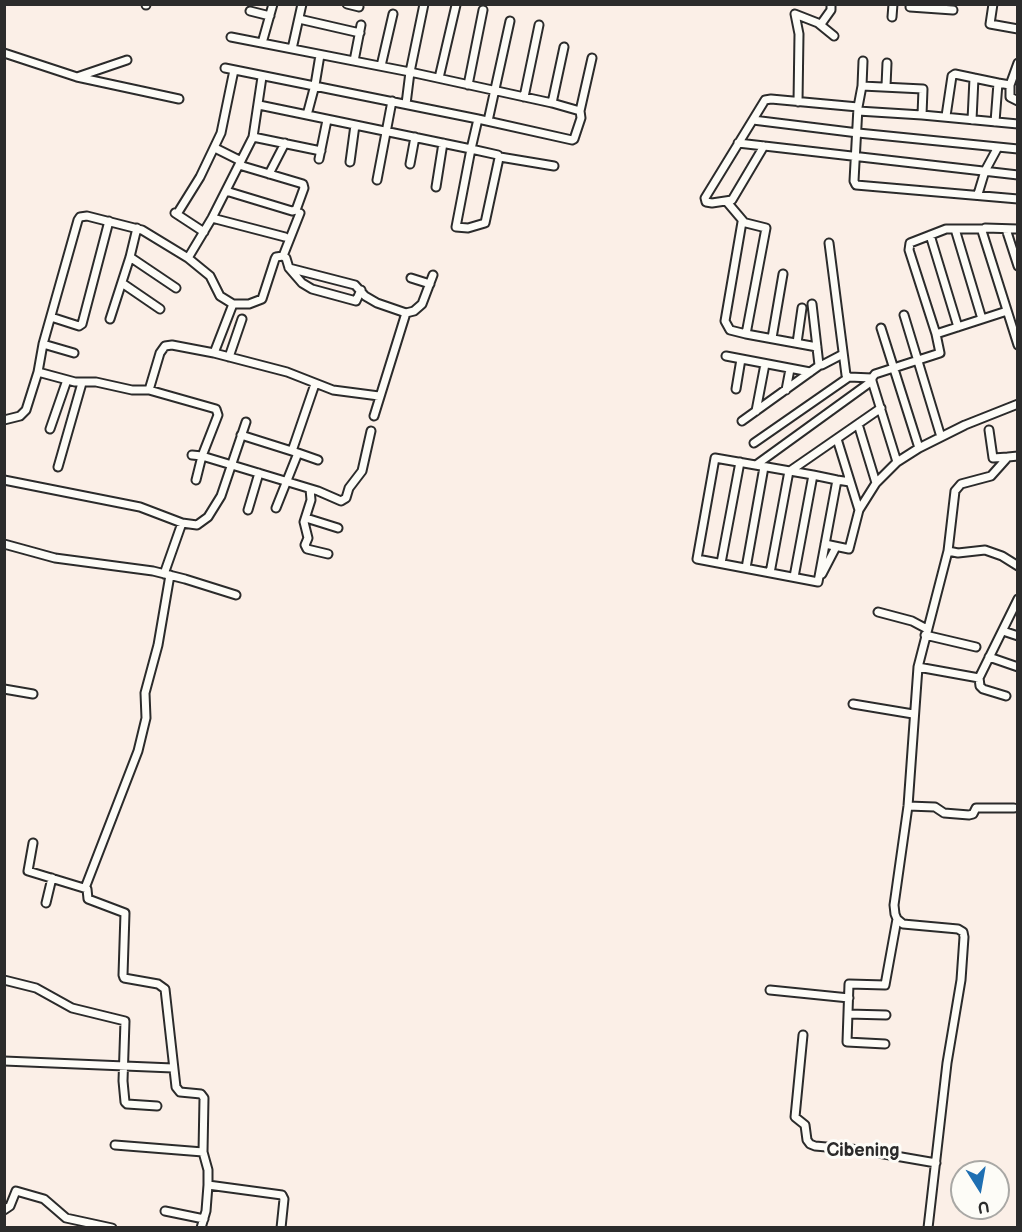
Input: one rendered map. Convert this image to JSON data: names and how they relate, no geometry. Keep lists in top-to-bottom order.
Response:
{
  "districts": ["Cibening"],
  "north": "bottom"
}
